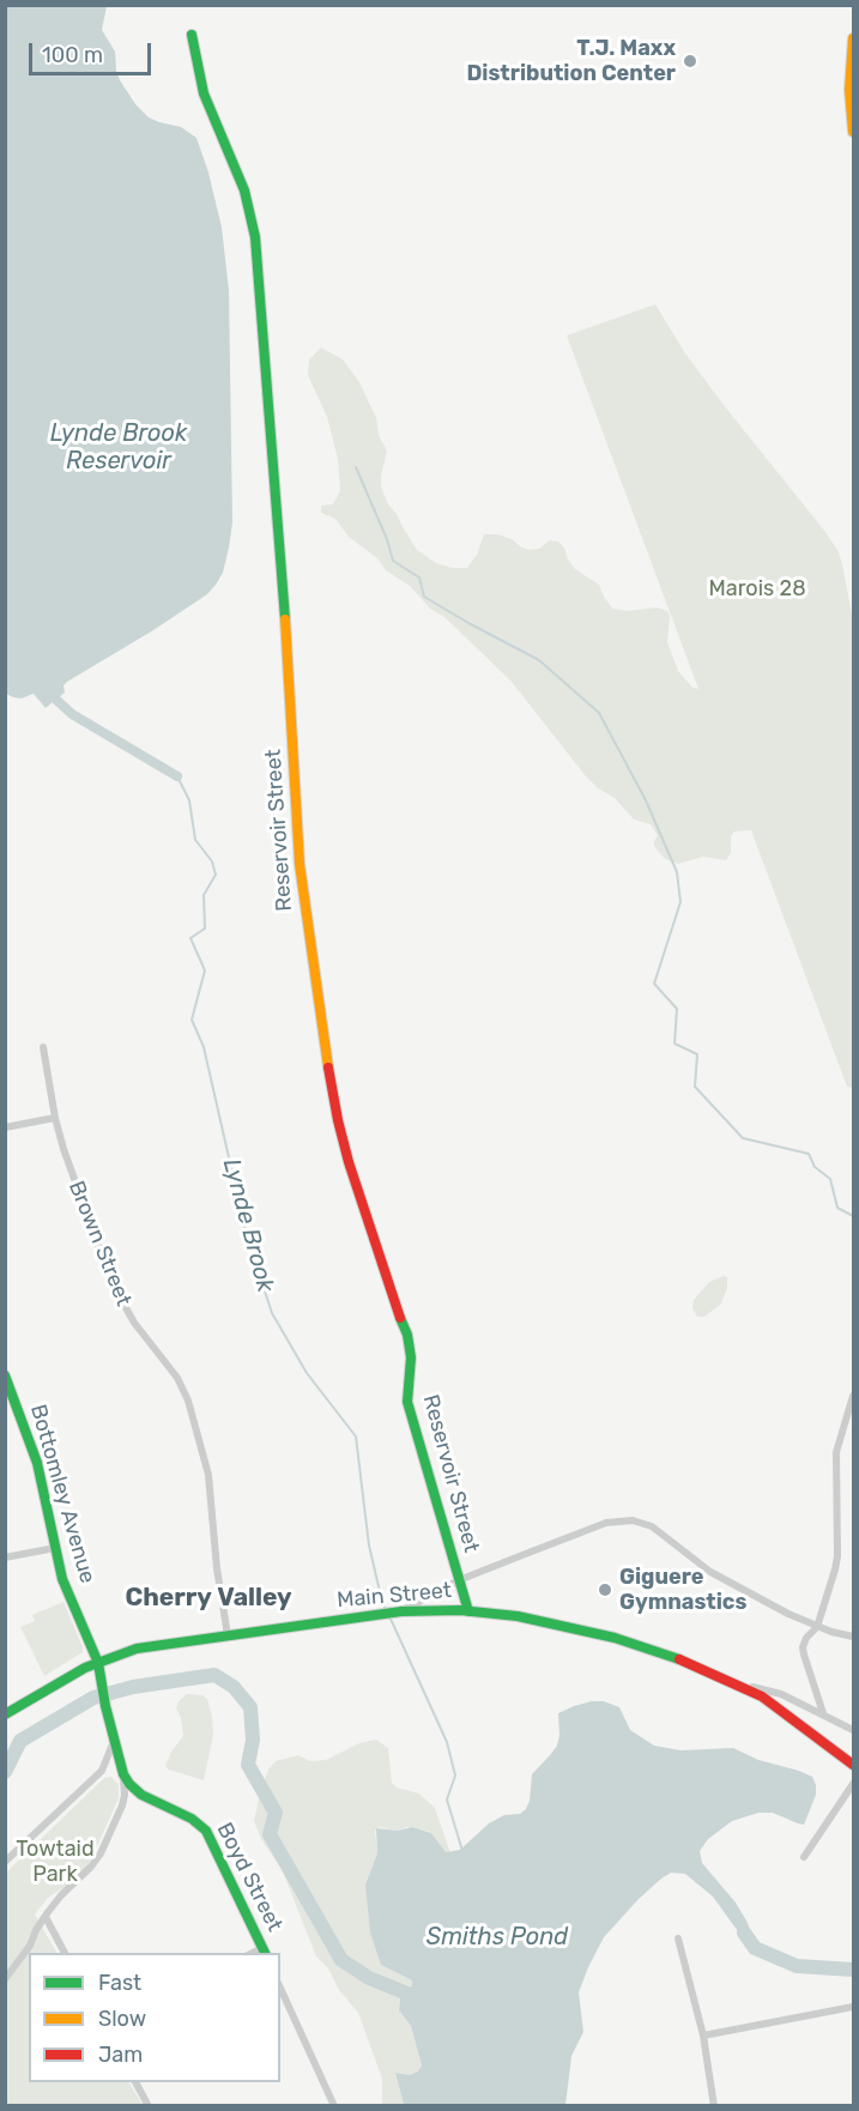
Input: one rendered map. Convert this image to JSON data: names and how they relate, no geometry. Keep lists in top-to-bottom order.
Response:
{
  "streets": {
    "main road": [
      "Reservoir Street",
      "Bottomley Avenue",
      "Main Street",
      "Boyd Street"
    ],
    "street": ["Brown Street"]
  },
  "crossings": [
    ["Reservoir Street", "Main Street"],
    ["Brown Street", "Main Street"],
    ["Bottomley Avenue", "Main Street"],
    ["Bottomley Avenue", "Boyd Street"]
  ],
  "districts": ["Cherry Valley"],
  "water": ["Lynde Brook Reservoir", "Lynde Brook", "Smiths Pond"],
  "parks": ["Marois 28", "Towtaid Park"],
  "places": ["T.J. Maxx Distribution Center", "Giguere Gymnastics"],
  "legend": ["Fast", "Slow", "Jam"],
  "scale_bar": "100 m"
}
